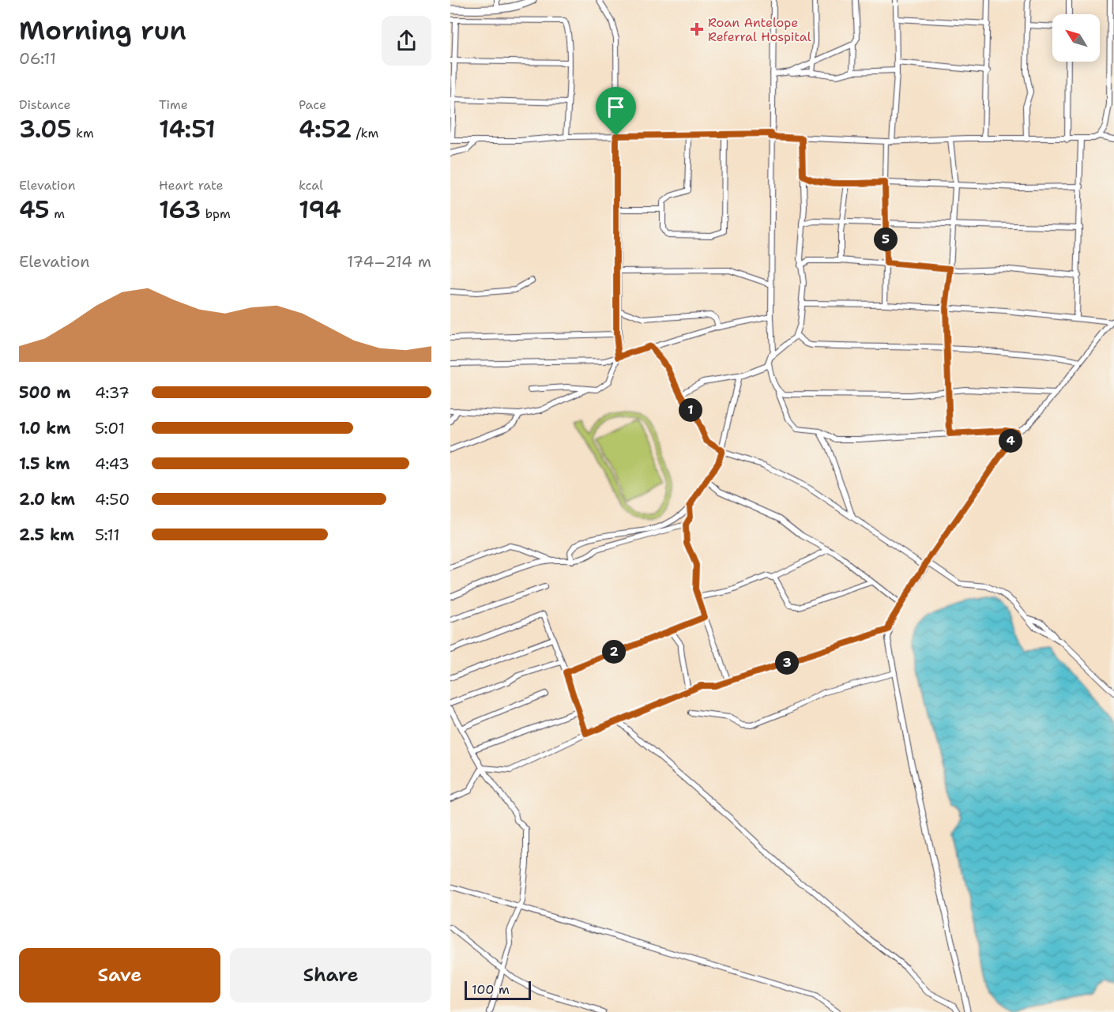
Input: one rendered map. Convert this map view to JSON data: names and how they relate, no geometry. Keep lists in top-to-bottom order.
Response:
{
  "places": {
    "health": ["Roan Antelope Referral Hospital"]
  },
  "scale_bar": "100 m",
  "north": "top left",
  "page": {
    "heading": ["Morning run", "06:11"],
    "stats": [
      ["Distance", "3.05 km"],
      ["Time", "14:51"],
      ["Pace", "4:52 /km"],
      ["Elevation", "45 m"],
      ["Heart rate", "163 bpm"],
      ["kcal", "194"]
    ],
    "pins": [
      "5",
      "1",
      "4",
      "2",
      "3"
    ],
    "chart": ["Elevation", "174–214 m"],
    "list": [
      {
        "name": "500 m",
        "note": "4:37"
      },
      {
        "name": "1.0 km",
        "note": "5:01"
      },
      {
        "name": "1.5 km",
        "note": "4:43"
      },
      {
        "name": "2.0 km",
        "note": "4:50"
      },
      {
        "name": "2.5 km",
        "note": "5:11"
      }
    ],
    "buttons": ["Save", "Share"],
    "scale": "100 m"
  }
}
